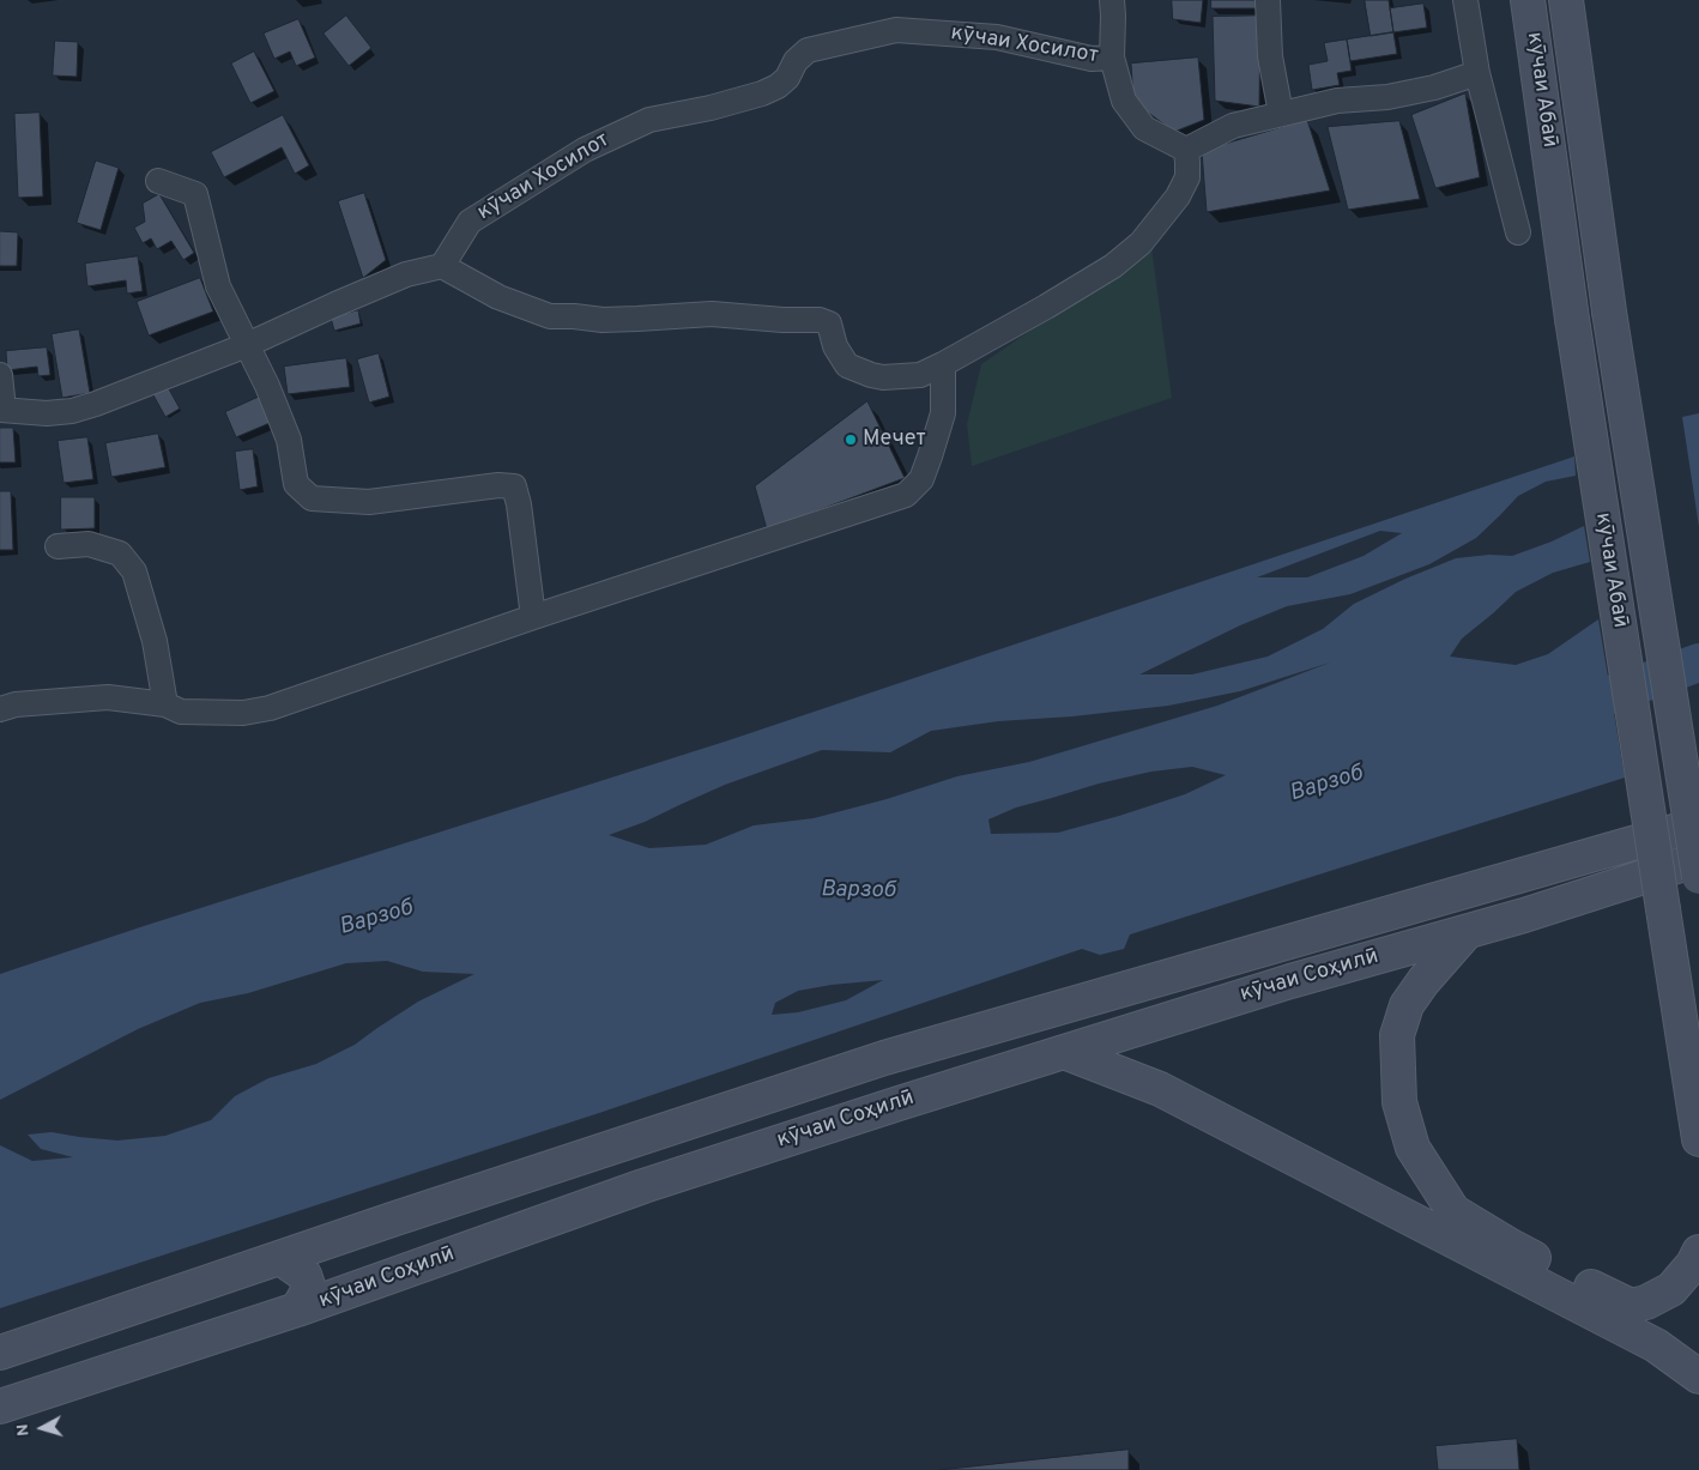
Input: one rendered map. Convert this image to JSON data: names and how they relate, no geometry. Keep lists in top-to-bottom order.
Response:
{
  "streets": {
    "main road": ["кӯчаи Абаӣ", "кӯчаи Соҳилӣ"],
    "street": ["кӯчаи Хосилот"]
  },
  "water": ["Варзоб"],
  "places": ["Мечет"],
  "north": "left"
}
